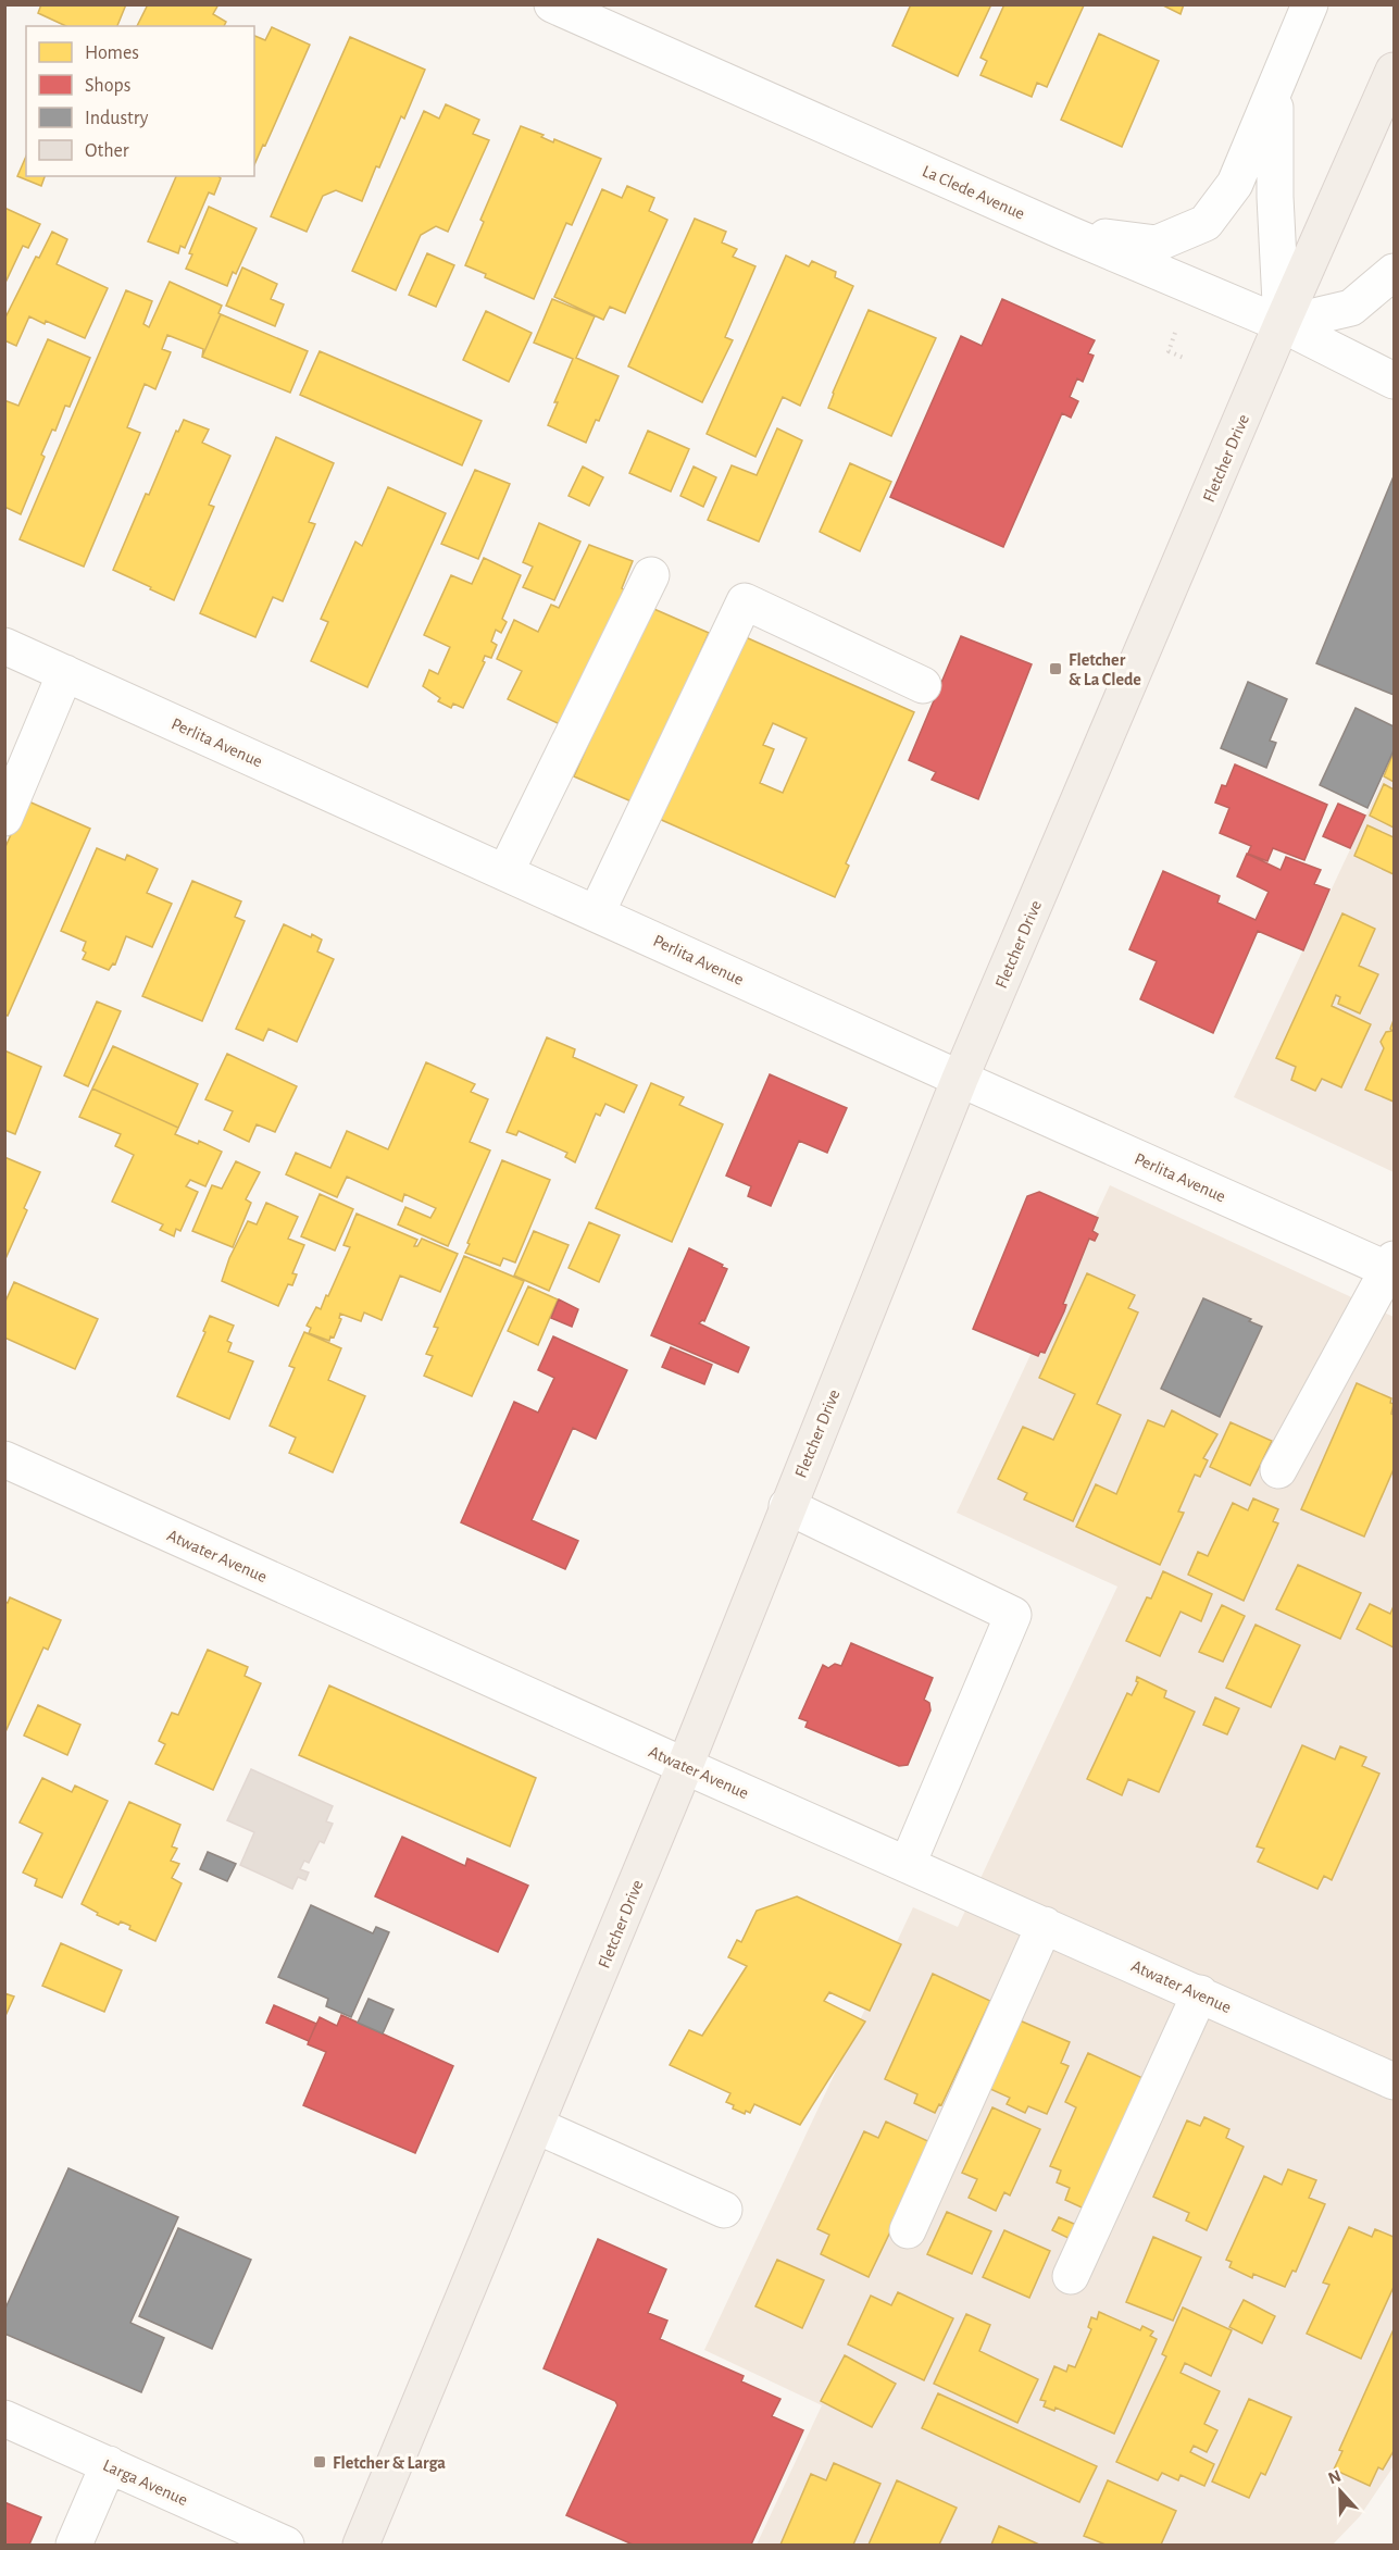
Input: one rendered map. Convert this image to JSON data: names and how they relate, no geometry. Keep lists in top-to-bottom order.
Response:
{
  "streets": {
    "main road": ["Fletcher Drive"],
    "street": [
      "La Clede Avenue",
      "Perlita Avenue",
      "Atwater Avenue",
      "Larga Avenue"
    ]
  },
  "crossings": [
    ["La Clede Avenue", "Fletcher Drive"],
    ["Fletcher Drive", "Perlita Avenue"],
    ["Fletcher Drive", "Atwater Avenue"]
  ],
  "places": {
    "transit": ["Fletcher & La Clede", "Fletcher & Larga"]
  },
  "legend": [
    "Homes",
    "Shops",
    "Industry",
    "Other"
  ],
  "north": "top"
}
